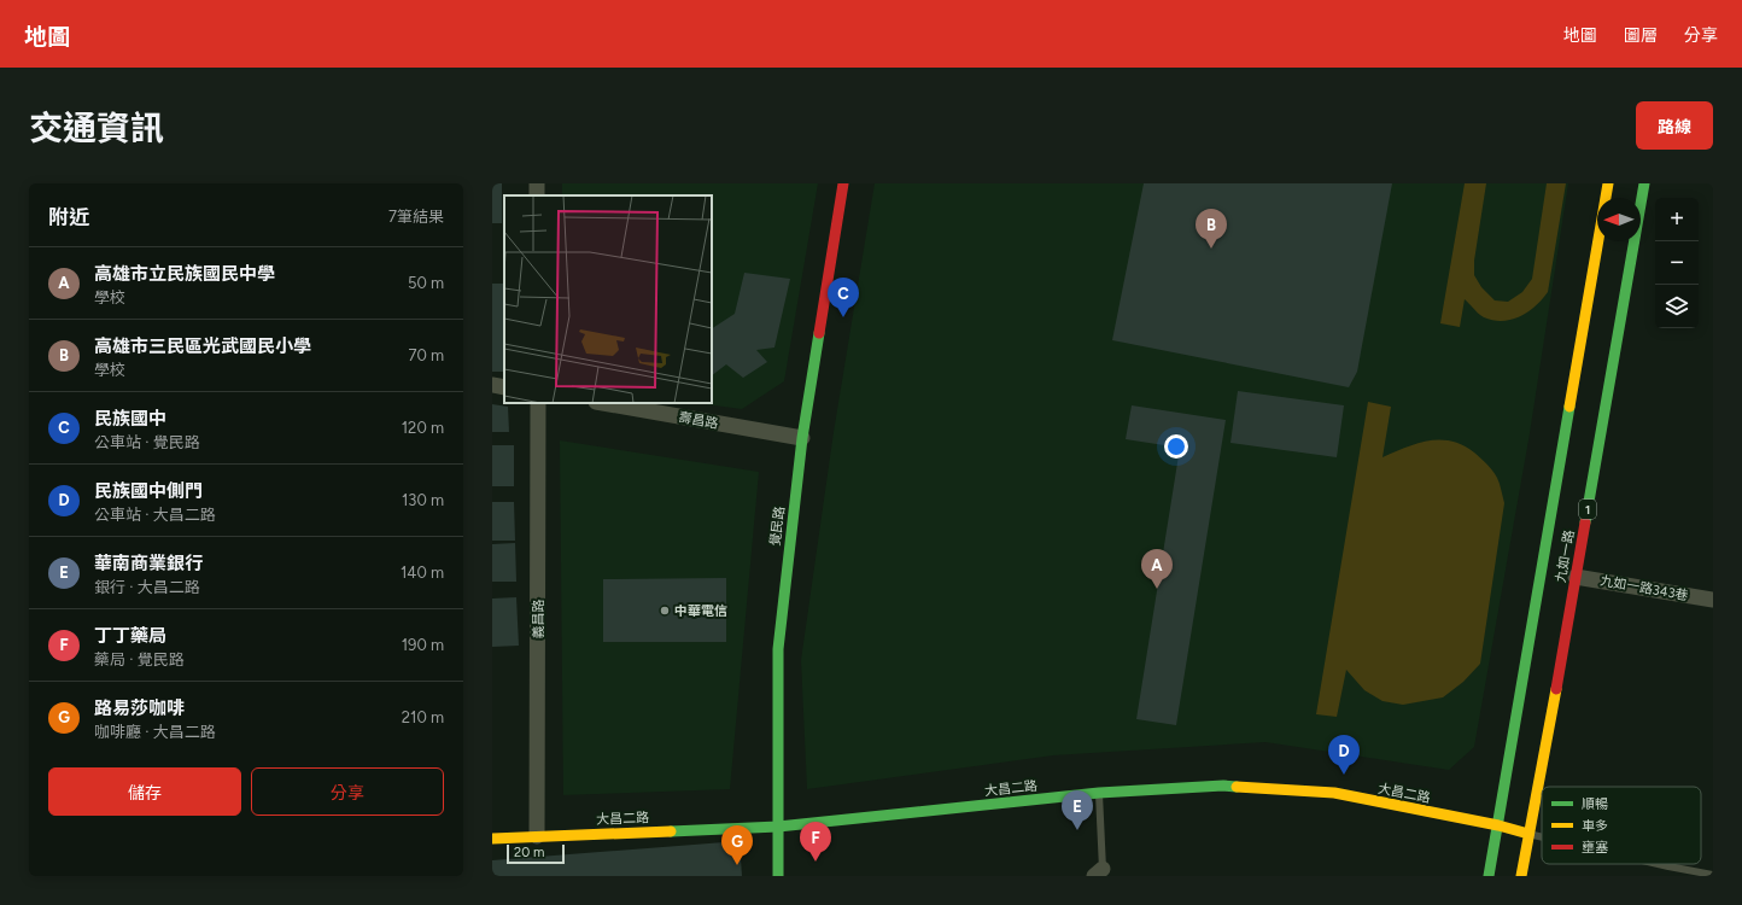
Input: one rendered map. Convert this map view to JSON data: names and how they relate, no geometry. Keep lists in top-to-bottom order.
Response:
{
  "streets": {
    "street": [
      "壽昌路",
      "1",
      "覺民路",
      "九如一路",
      "九如一路343巷",
      "義昌路",
      "大昌二路"
    ]
  },
  "crossings": [
    ["壽昌路", "覺民路"],
    ["覺民路", "大昌二路"],
    ["九如一路", "九如一路343巷"],
    ["九如一路", "大昌二路"],
    ["義昌路", "大昌二路"]
  ],
  "places": ["中華電信"],
  "legend": ["順暢", "車多", "壅塞"],
  "scale_bar": "20 m",
  "north": "left",
  "page": {
    "header": "地圖",
    "nav": ["地圖", "圖層", "分享"],
    "title": "交通資訊",
    "buttons": [
      "路線",
      ["儲存", "分享"]
    ],
    "heading": ["附近", "7筆結果"],
    "map_buttons": ["+", "−"],
    "pins": [
      "B",
      "C",
      "A",
      "D",
      "E",
      "F",
      "G"
    ],
    "list": [
      {
        "mark": "A",
        "name": "高雄市立民族國民中學",
        "note": "學校",
        "value": "50 m"
      },
      {
        "mark": "B",
        "name": "高雄市三民區光武國民小學",
        "note": "學校",
        "value": "70 m"
      },
      {
        "mark": "C",
        "name": "民族國中",
        "note": "公車站 · 覺民路",
        "value": "120 m"
      },
      {
        "mark": "D",
        "name": "民族國中側門",
        "note": "公車站 · 大昌二路",
        "value": "130 m"
      },
      {
        "mark": "E",
        "name": "華南商業銀行",
        "note": "銀行 · 大昌二路",
        "value": "140 m"
      },
      {
        "mark": "F",
        "name": "丁丁藥局",
        "note": "藥局 · 覺民路",
        "value": "190 m"
      },
      {
        "mark": "G",
        "name": "路易莎咖啡",
        "note": "咖啡廳 · 大昌二路",
        "value": "210 m"
      }
    ],
    "scale": "20 m"
  }
}
